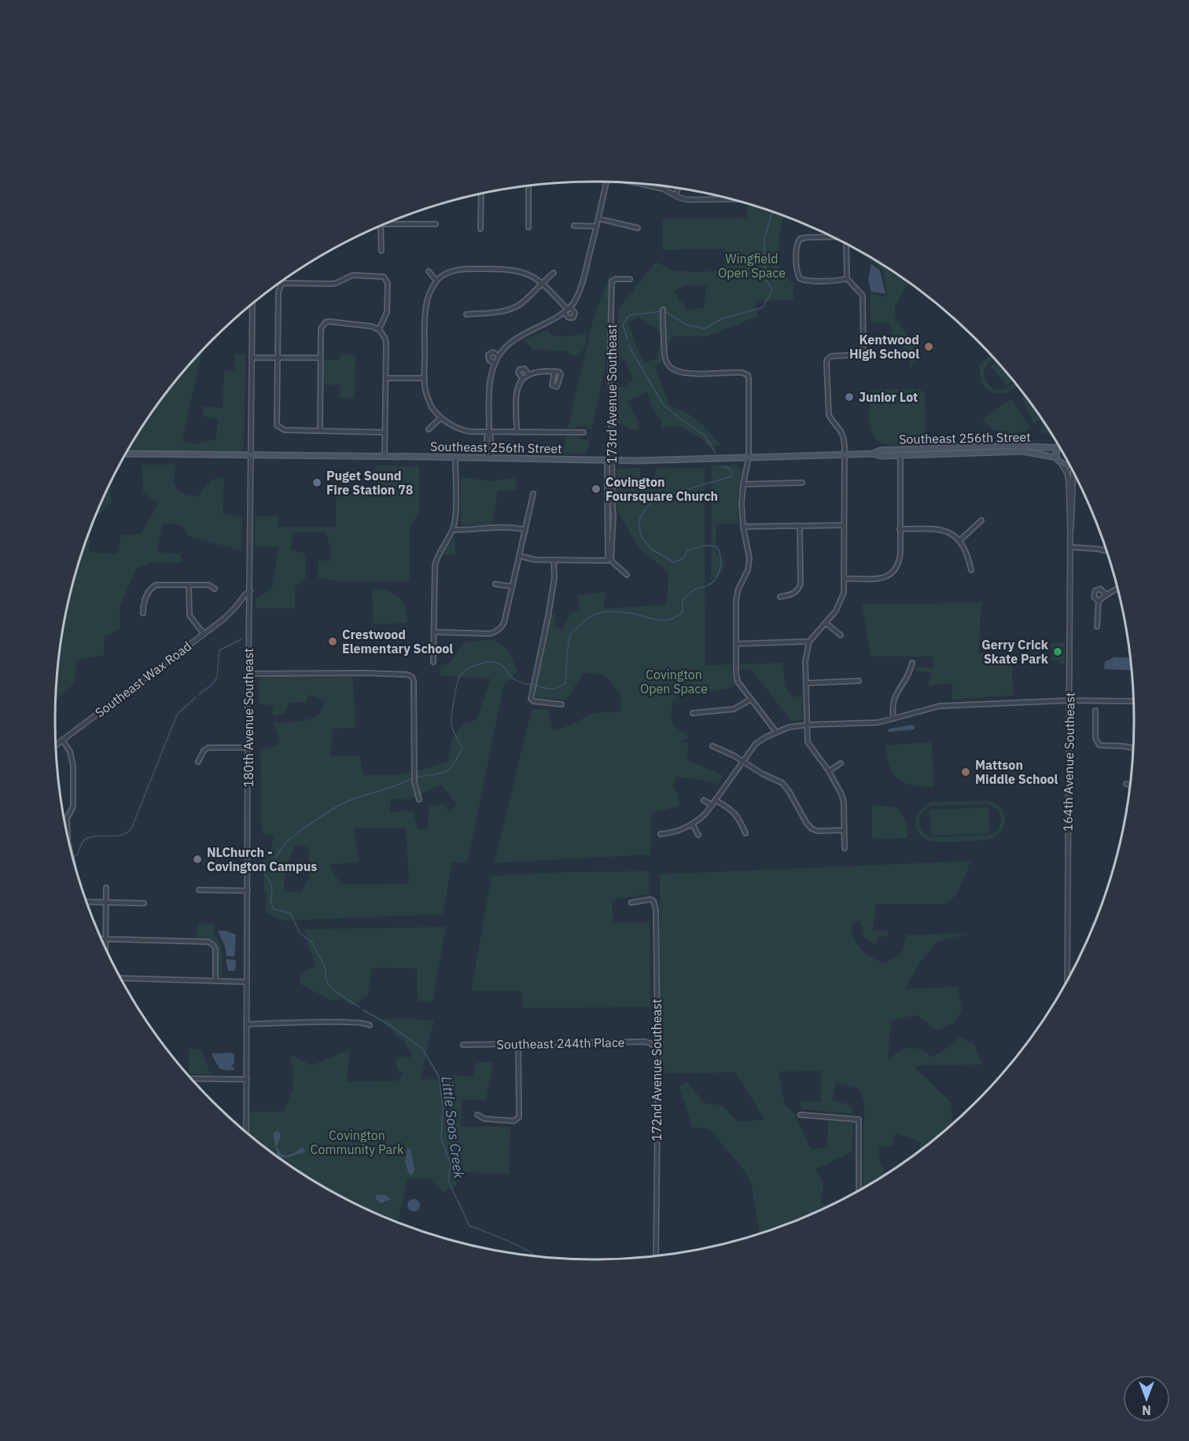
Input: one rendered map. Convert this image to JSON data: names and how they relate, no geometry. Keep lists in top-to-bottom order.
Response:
{
  "streets": {
    "main road": ["Southeast 256th Street"],
    "street": [
      "173rd Avenue Southeast",
      "Southeast Wax Road",
      "180th Avenue Southeast",
      "164th Avenue Southeast",
      "Southeast 244th Place",
      "172nd Avenue Southeast"
    ]
  },
  "crossings": [
    ["173rd Avenue Southeast", "Southeast 256th Street"],
    ["Southeast 256th Street", "180th Avenue Southeast"],
    ["Southeast Wax Road", "180th Avenue Southeast"],
    ["Southeast 244th Place", "172nd Avenue Southeast"]
  ],
  "water": ["Little Soos Creek"],
  "parks": ["Wingfield Open Space", "Covington Open Space", "Covington Community Park"],
  "places": [
    "Kentwood High School",
    "Junior Lot",
    "Puget Sound Fire Station 78",
    "Covington Foursquare Church",
    "Crestwood Elementary School",
    "Gerry Crick Skate Park",
    "Mattson Middle School",
    "NLChurch - Covington Campus"
  ],
  "north": "bottom"
}
